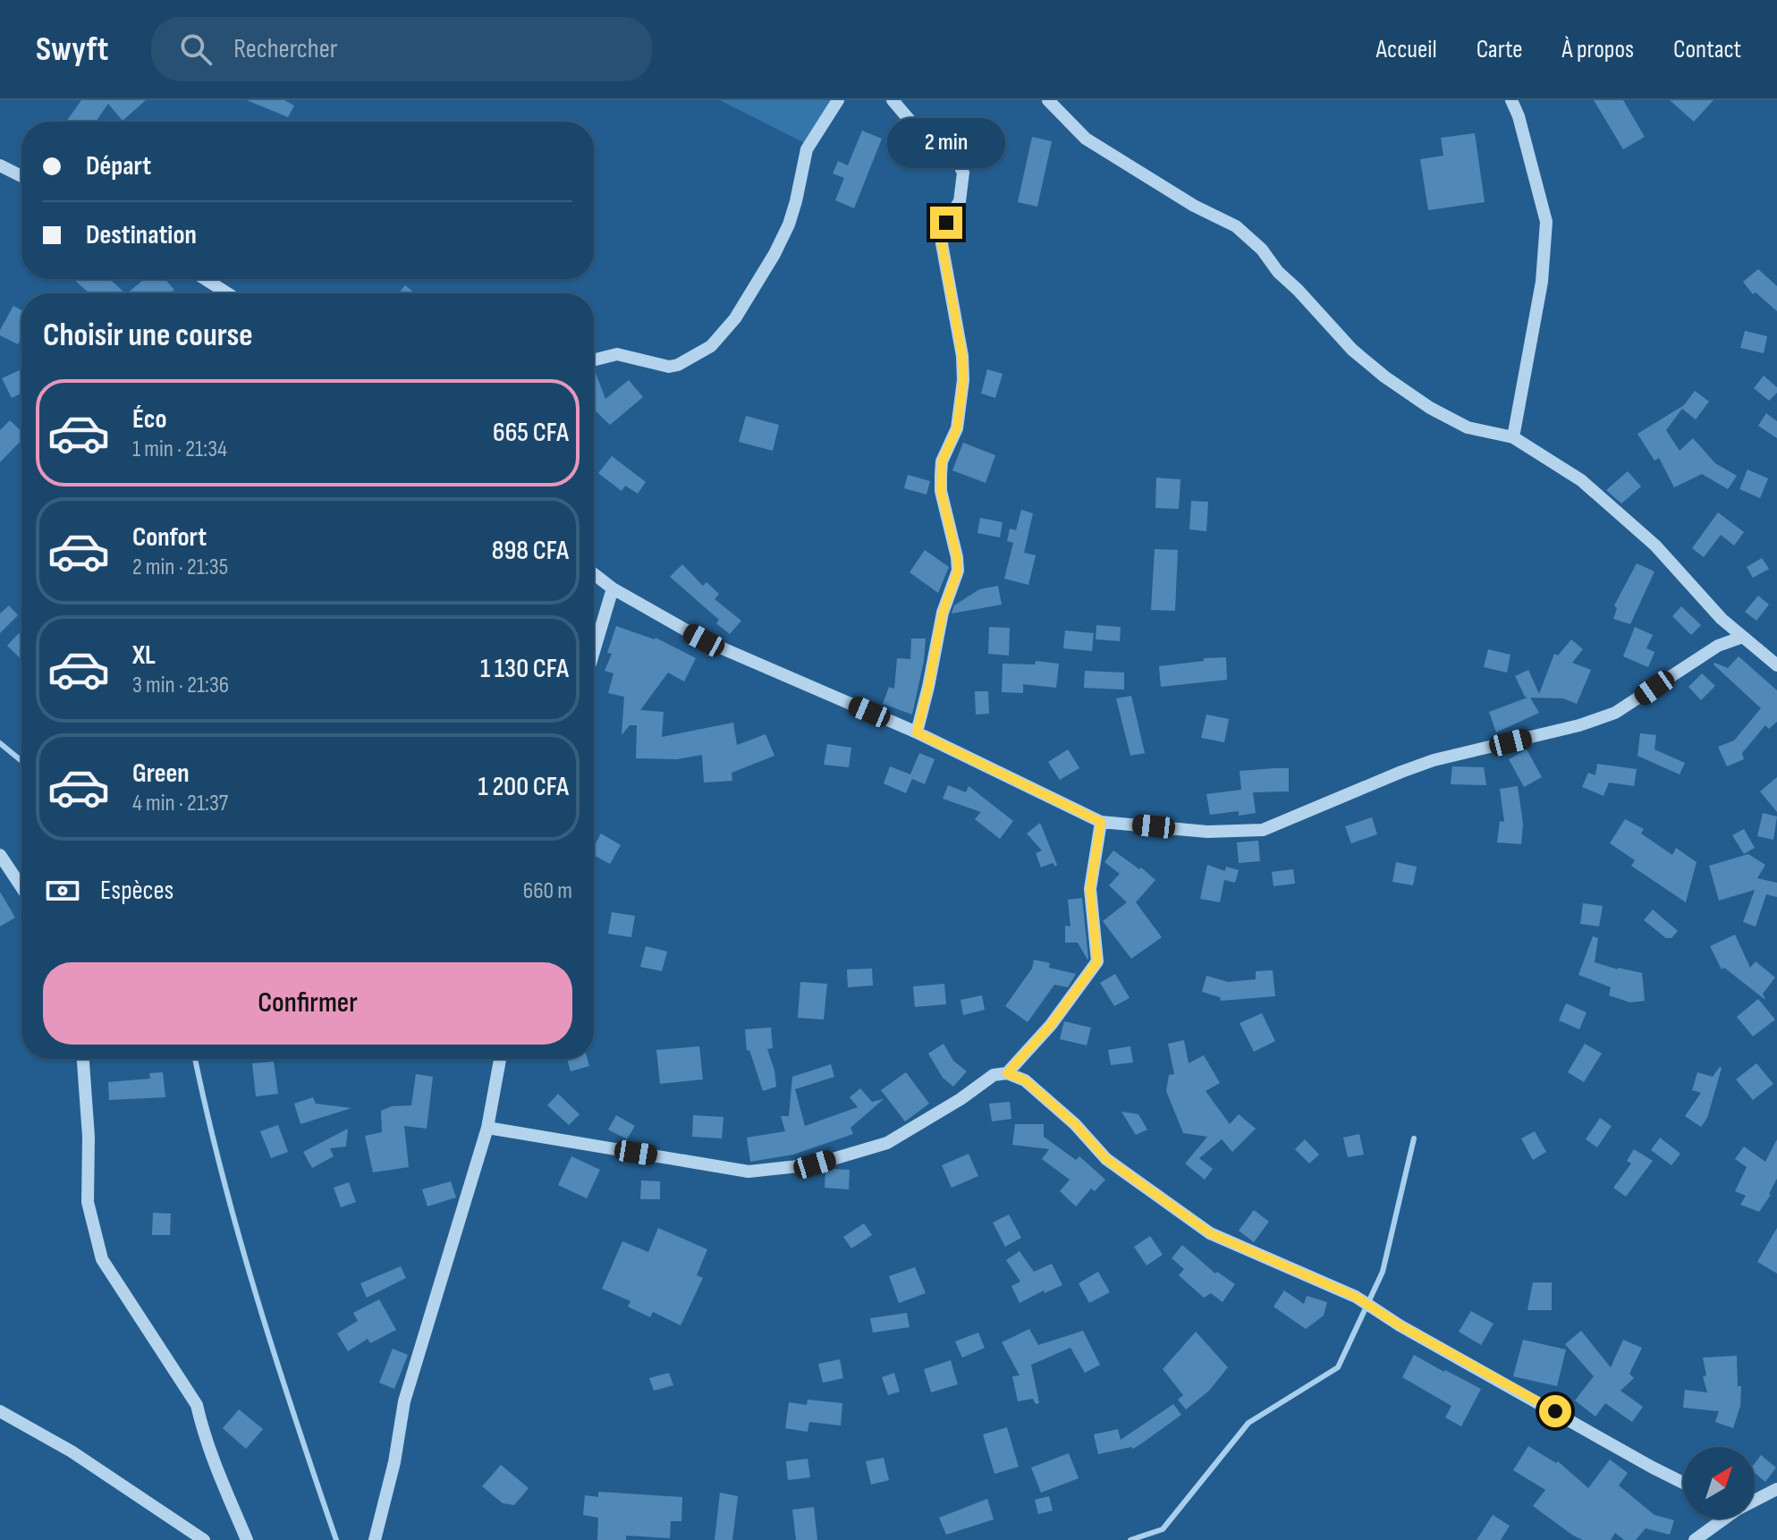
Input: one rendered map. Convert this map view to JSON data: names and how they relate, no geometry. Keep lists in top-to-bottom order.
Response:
{
  "north": "top right",
  "page": {
    "header": "Swyft",
    "search": "Rechercher",
    "nav": [
      "Accueil",
      "Carte",
      "À propos",
      "Contact"
    ],
    "bubble": "2 min",
    "banner": ["Départ", "Destination"],
    "heading": "Choisir une course",
    "list": [
      {
        "name": "Éco",
        "note": "1 min · 21:34",
        "value": "665 CFA"
      },
      {
        "name": "Confort",
        "note": "2 min · 21:35",
        "value": "898 CFA"
      },
      {
        "name": "XL",
        "note": "3 min · 21:36",
        "value": "1 130 CFA"
      },
      {
        "name": "Green",
        "note": "4 min · 21:37",
        "value": "1 200 CFA"
      }
    ],
    "pay": ["Espèces", "660 m"],
    "buttons": "Confirmer"
  }
}
